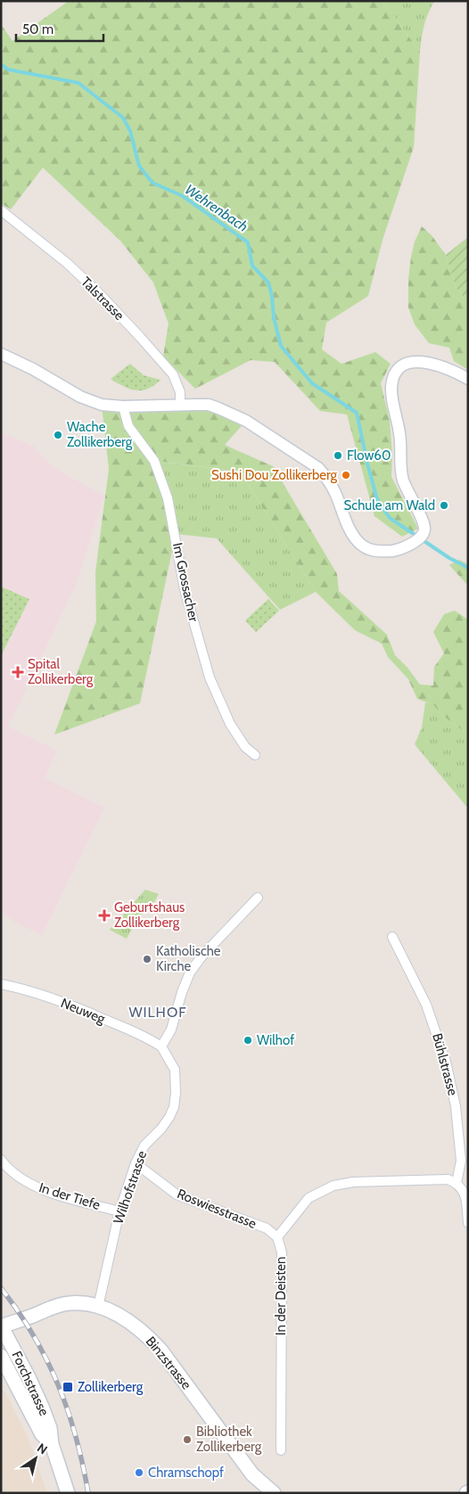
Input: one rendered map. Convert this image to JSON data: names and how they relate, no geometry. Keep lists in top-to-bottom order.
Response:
{
  "streets": {
    "main road": ["Binzstrasse", "Forchstrasse"],
    "street": [
      "Talstrasse",
      "Im Grossacher",
      "Neuweg",
      "Bühlstrasse",
      "Wilhofstrasse",
      "In der Tiefe",
      "Roswiesstrasse",
      "In der Deisten"
    ]
  },
  "crossings": [
    ["Neuweg", "Wilhofstrasse"],
    ["Bühlstrasse", "In der Deisten"],
    ["Wilhofstrasse", "In der Tiefe"],
    ["Wilhofstrasse", "Roswiesstrasse"],
    ["Wilhofstrasse", "Binzstrasse"],
    ["Roswiesstrasse", "In der Deisten"],
    ["Binzstrasse", "Forchstrasse"]
  ],
  "districts": ["WILHOF"],
  "water": ["Wehrenbach"],
  "places": {
    "other": [
      "Wache Zollikerberg",
      "Flow60",
      "Sushi Dou Zollikerberg",
      "Schule am Wald",
      "Katholische Kirche",
      "Wilhof",
      "Bibliothek Zollikerberg",
      "Chramschopf"
    ],
    "health": ["Spital Zollikerberg", "Geburtshaus Zollikerberg"],
    "transit": ["Zollikerberg"]
  },
  "scale_bar": "50 m",
  "north": "top right"
}
